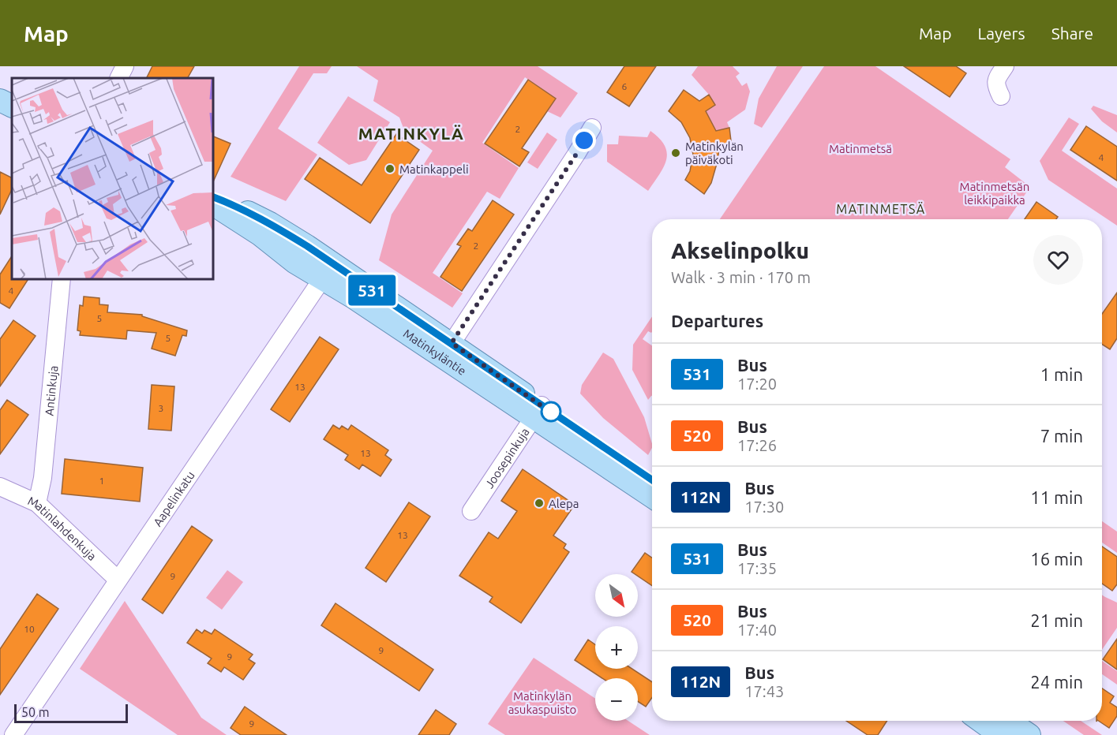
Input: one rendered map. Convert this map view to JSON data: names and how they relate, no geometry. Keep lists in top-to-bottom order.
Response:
{
  "streets": {
    "main road": ["Matinkyläntie"],
    "street": [
      "Antinkuja",
      "Joosepinkuja",
      "Aapelinkatu",
      "Matinlahdenkuja"
    ]
  },
  "crossings": [
    ["Matinkyläntie", "Joosepinkuja"],
    ["Matinkyläntie", "Aapelinkatu"],
    ["Antinkuja", "Matinlahdenkuja"],
    ["Aapelinkatu", "Matinlahdenkuja"]
  ],
  "districts": ["MATINKYLÄ", "MATINMETSÄ"],
  "parks": ["Matinmetsä", "Matinmetsän leikkipaikka", "Matinkylän asukaspuisto"],
  "places": ["Matinkylän päiväkoti", "Matinkappeli", "Alepa"],
  "lines": ["bus line 531"],
  "house_numbers": [
    "6",
    "2",
    "4",
    "2",
    "4",
    "5",
    "5",
    "13",
    "3",
    "13",
    "1",
    "13",
    "9",
    "10",
    "9",
    "9",
    "9"
  ],
  "scale_bar": "50 m",
  "north": "bottom right",
  "page": {
    "header": "Map",
    "nav": ["Map", "Layers", "Share"],
    "on_map": "531",
    "heading": [
      ["Akselinpolku", "Walk · 3 min · 170 m"],
      "Departures"
    ],
    "list": [
      {
        "mark": "531",
        "name": "Bus",
        "note": "17:20",
        "value": "1 min"
      },
      {
        "mark": "520",
        "name": "Bus",
        "note": "17:26",
        "value": "7 min"
      },
      {
        "mark": "112N",
        "name": "Bus",
        "note": "17:30",
        "value": "11 min"
      },
      {
        "mark": "531",
        "name": "Bus",
        "note": "17:35",
        "value": "16 min"
      },
      {
        "mark": "520",
        "name": "Bus",
        "note": "17:40",
        "value": "21 min"
      },
      {
        "mark": "112N",
        "name": "Bus",
        "note": "17:43",
        "value": "24 min"
      }
    ],
    "map_buttons": ["+", "−"],
    "scale": "50 m"
  }
}
